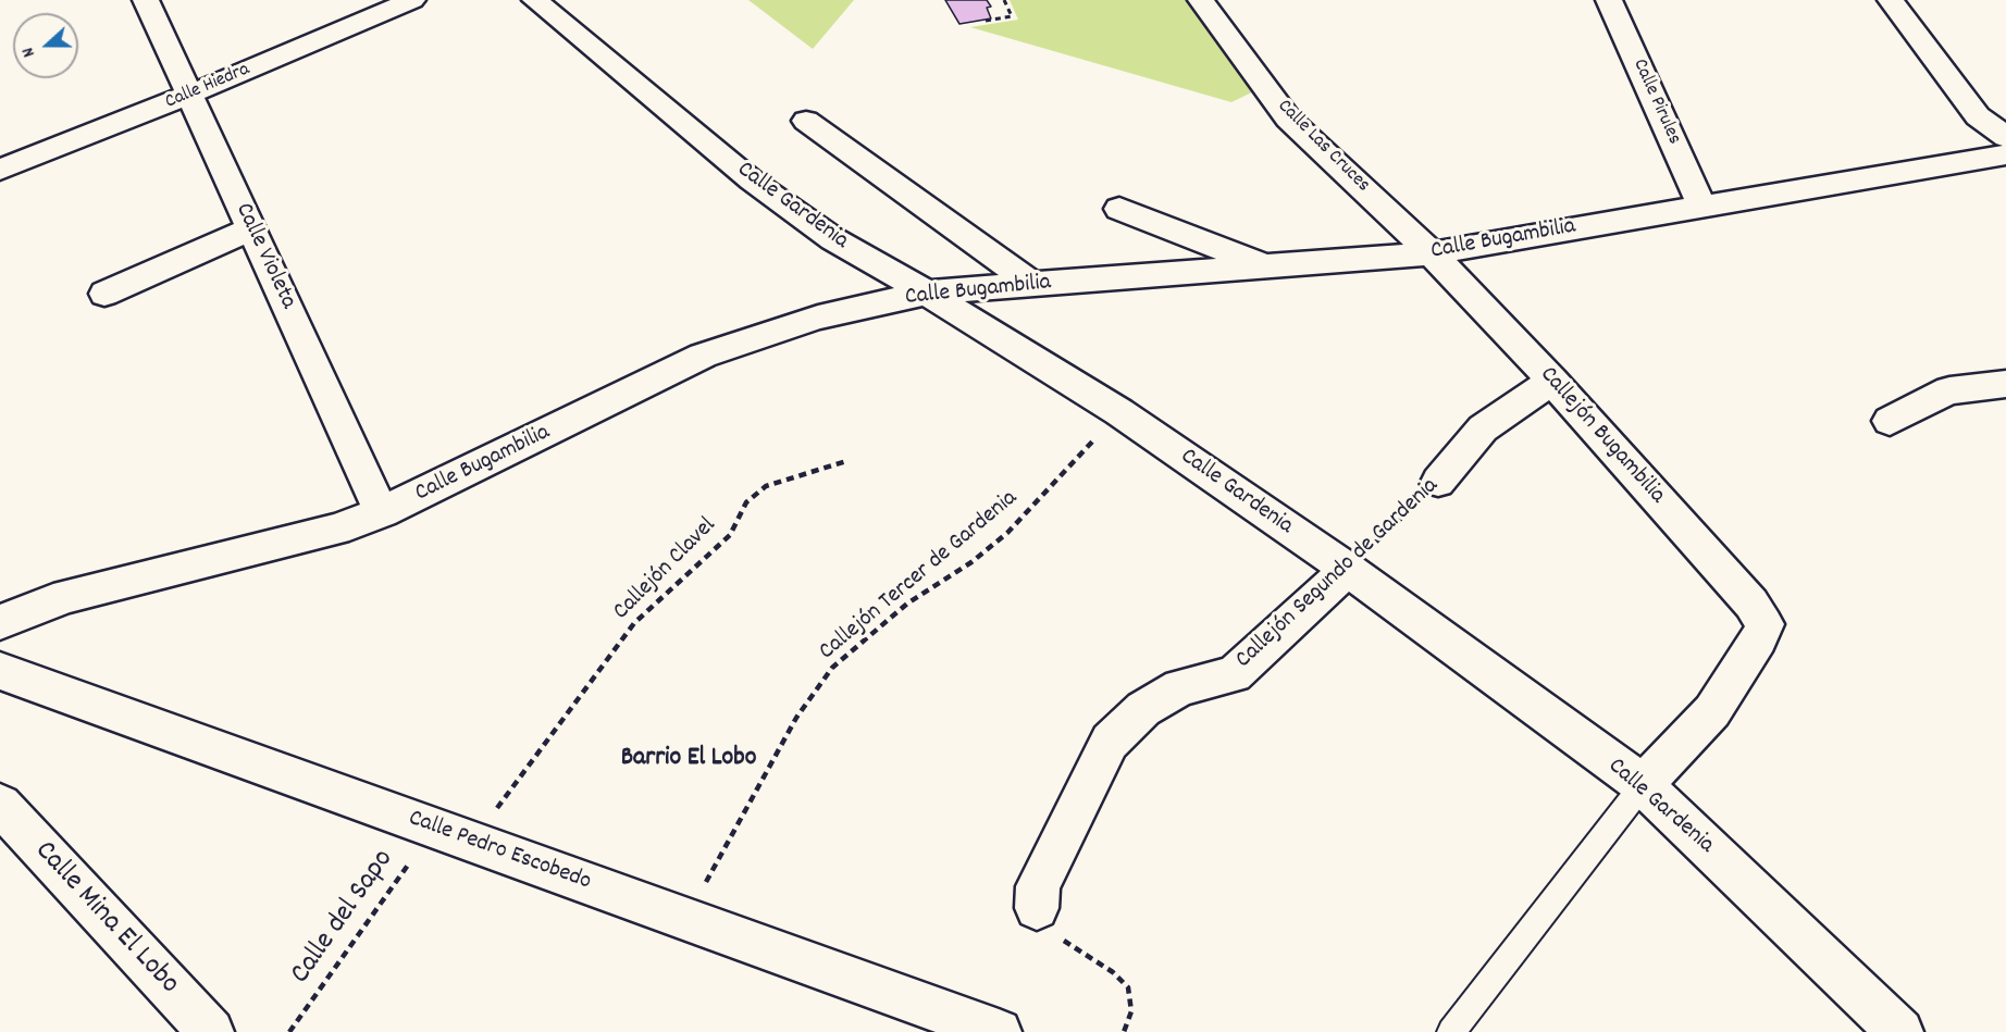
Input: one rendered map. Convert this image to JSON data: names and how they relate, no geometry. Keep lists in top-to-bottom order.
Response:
{
  "streets": {
    "street": [
      "Calle Hiedra",
      "Calle Pirules",
      "Calle Las Cruces",
      "Calle Gardenia",
      "Calle Bugambilia",
      "Calle Violeta",
      "Callejón Bugambilia",
      "Callejón Segundo de Gardenia",
      "Calle Pedro Escobedo",
      "Calle Mina El Lobo"
    ],
    "path": ["Callejón Clavel", "Callejón Tercer de Gardenia", "Calle del Sapo"]
  },
  "crossings": [
    ["Calle Hiedra", "Calle Violeta"],
    ["Calle Pirules", "Calle Bugambilia"],
    ["Calle Las Cruces", "Calle Bugambilia"],
    ["Calle Las Cruces", "Callejón Bugambilia"],
    ["Calle Gardenia", "Calle Bugambilia"],
    ["Calle Gardenia", "Callejón Bugambilia"],
    ["Calle Gardenia", "Callejón Segundo de Gardenia"],
    ["Calle Gardenia", "Callejón Tercer de Gardenia"],
    ["Calle Bugambilia", "Calle Violeta"],
    ["Calle Bugambilia", "Callejón Bugambilia"],
    ["Callejón Bugambilia", "Callejón Segundo de Gardenia"],
    ["Callejón Clavel", "Calle Pedro Escobedo"],
    ["Callejón Clavel", "Calle del Sapo"],
    ["Callejón Tercer de Gardenia", "Calle Pedro Escobedo"],
    ["Calle Pedro Escobedo", "Calle del Sapo"]
  ],
  "districts": ["Barrio El Lobo"],
  "north": "left"
}
